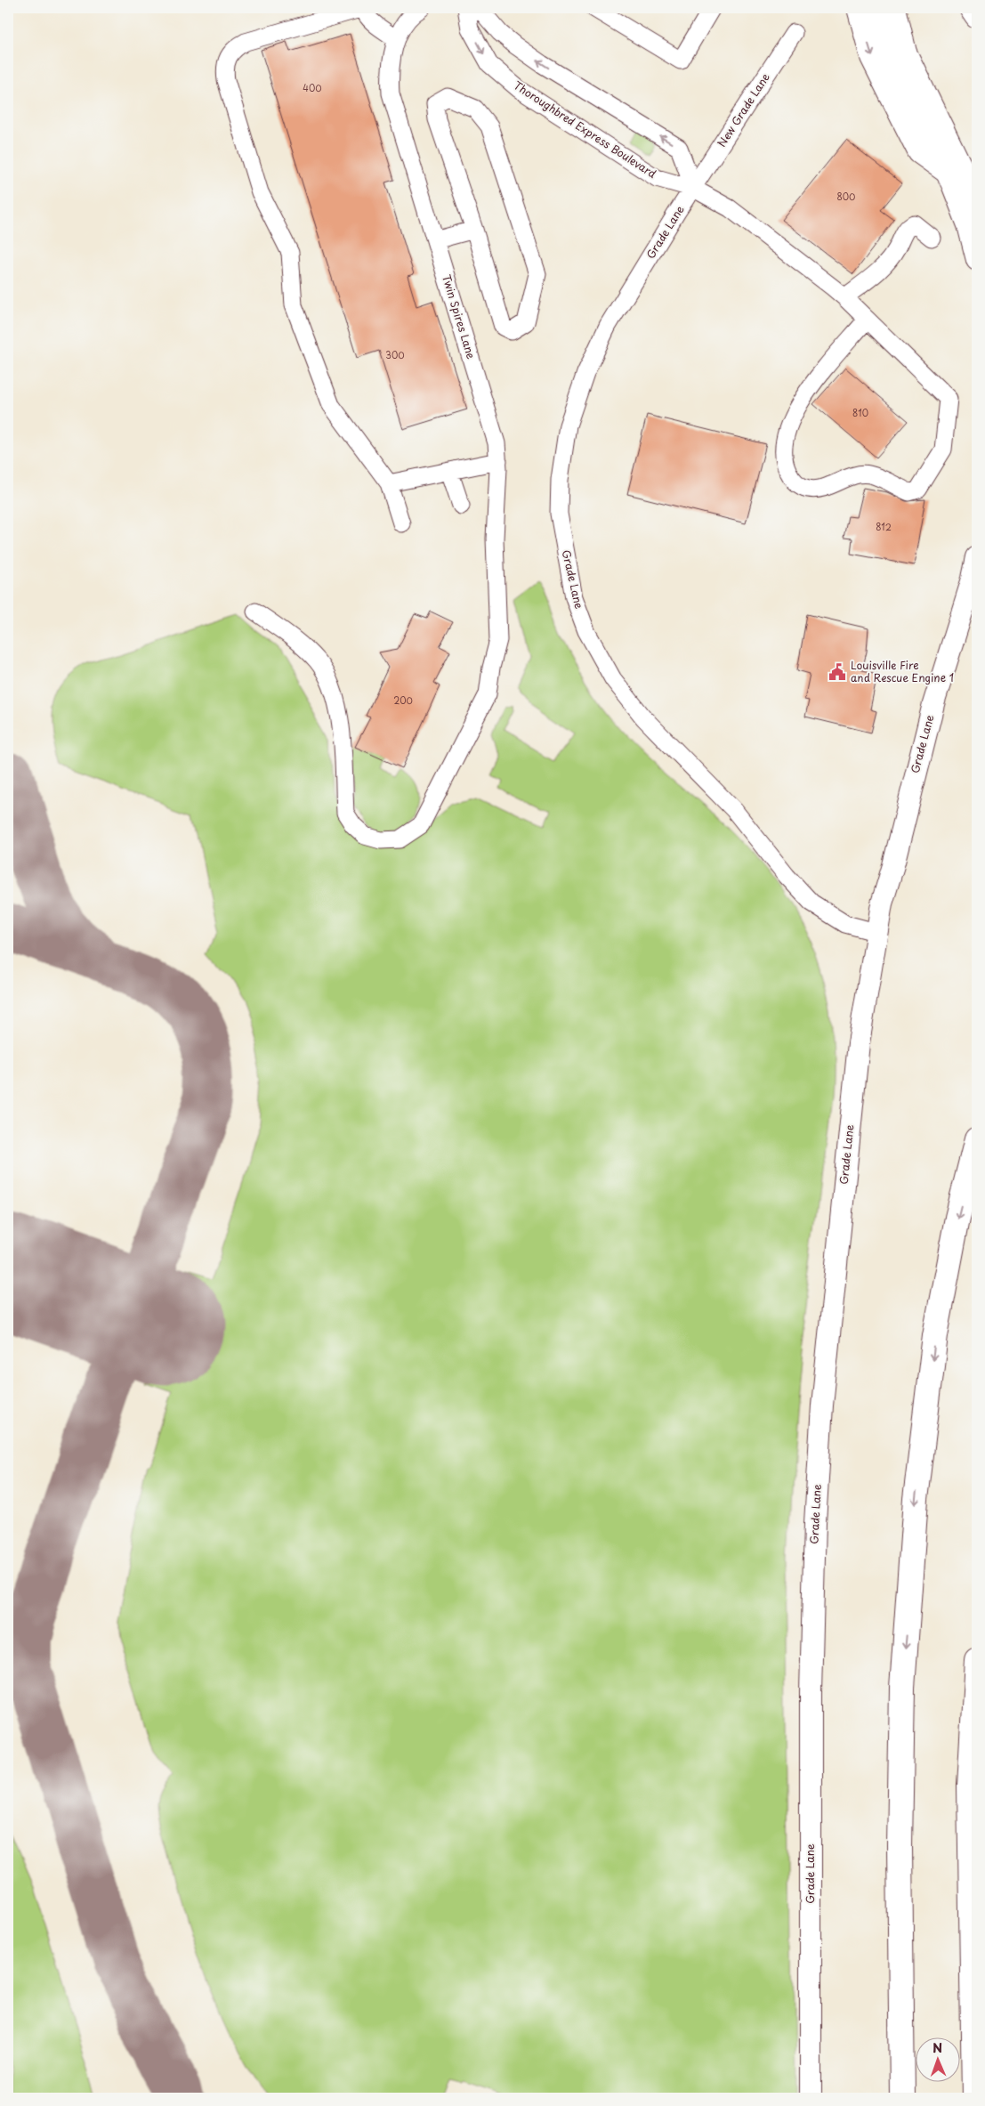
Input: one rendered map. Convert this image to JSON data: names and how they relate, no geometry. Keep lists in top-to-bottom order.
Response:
{
  "streets": {
    "main road": ["Grade Lane"],
    "street": ["New Grade Lane", "Thoroughbred Express Boulevard", "Twin Spires Lane"]
  },
  "crossings": [
    ["New Grade Lane", "Thoroughbred Express Boulevard"],
    ["New Grade Lane", "Grade Lane"],
    ["Thoroughbred Express Boulevard", "Grade Lane"]
  ],
  "places": {
    "public building": ["Louisville Fire and Rescue Engine 1"]
  },
  "house_numbers": [
    "400",
    "800",
    "300",
    "810",
    "812",
    "200"
  ],
  "north": "top"
}
